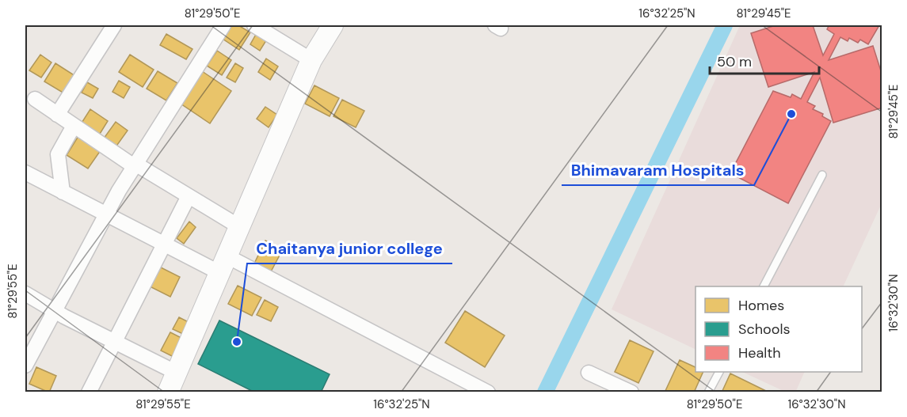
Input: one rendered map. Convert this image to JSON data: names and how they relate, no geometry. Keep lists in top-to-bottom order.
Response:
{
  "places": ["Bhimavaram Hospitals", "Chaitanya junior college"],
  "legend": ["Homes", "Schools", "Health"],
  "scale_bar": "50 m",
  "coordinates": [
    "81°29'50\"E",
    "16°32'25\"N",
    "81°29'45\"E",
    "81°29'55\"E",
    "16°32'30\"N"
  ]
}
